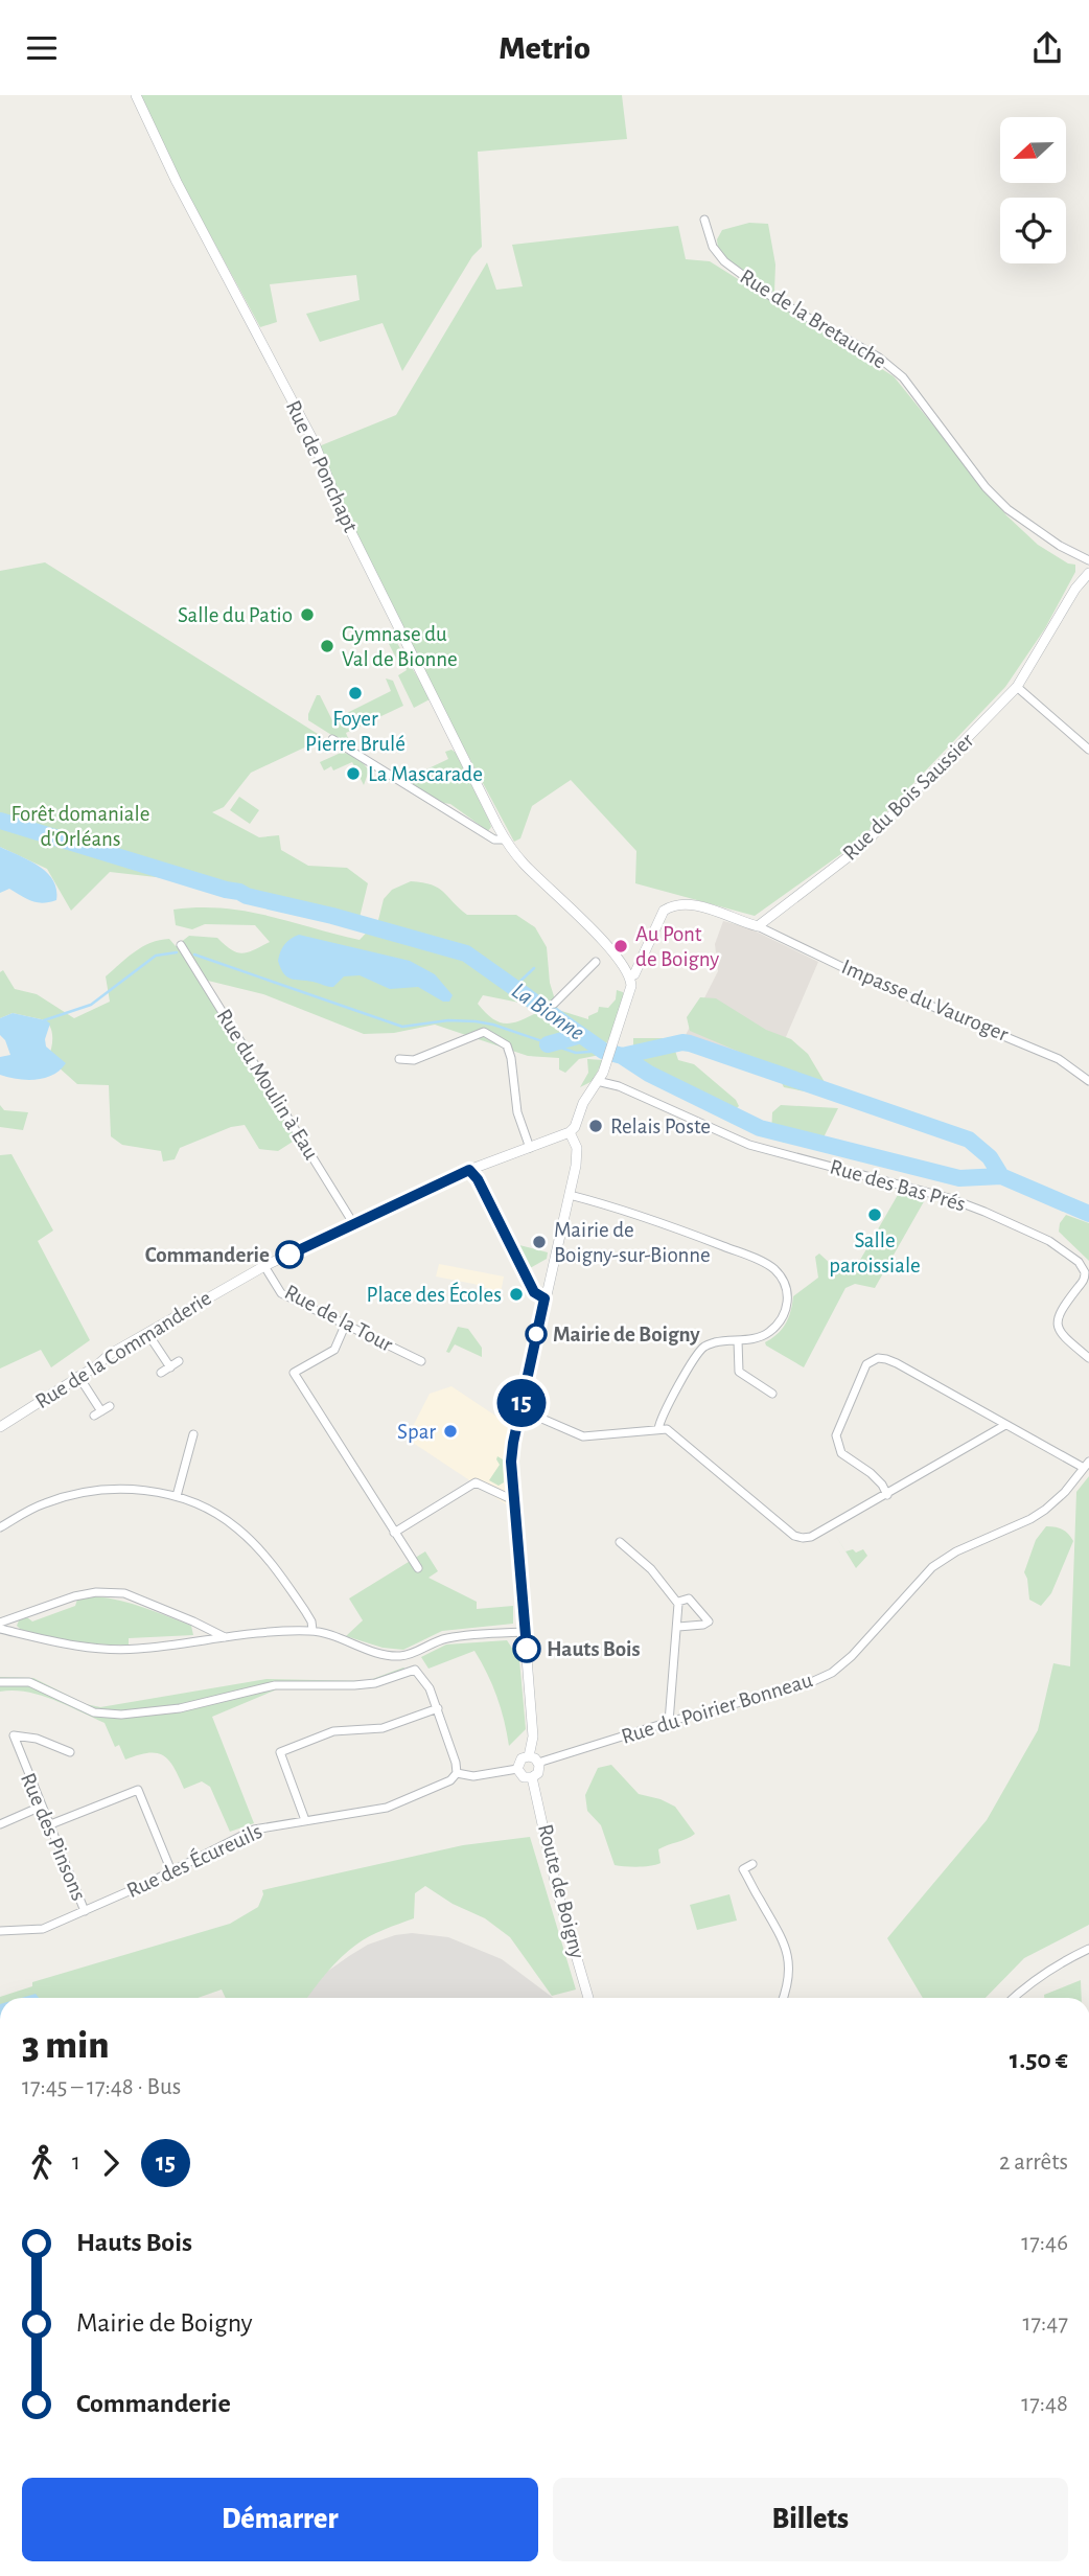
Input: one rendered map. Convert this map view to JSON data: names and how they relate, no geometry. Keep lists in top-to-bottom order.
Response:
{
  "streets": {
    "street": [
      "Rue de la Bretauche",
      "Rue de Ponchapt",
      "Rue du Bois Saussier",
      "Impasse du Vauroger",
      "Rue du Moulin à Eau",
      "Rue des Bas Prés",
      "Rue de la Tour",
      "Rue de la Commanderie",
      "Rue du Poirier Bonneau",
      "Rue des Pinsons",
      "Rue des Écureuils",
      "Route de Boigny"
    ]
  },
  "crossings": [
    ["Rue du Bois Saussier", "Impasse du Vauroger"],
    ["Rue du Moulin à Eau", "Rue de la Commanderie"],
    ["Rue de la Tour", "Rue de la Commanderie"],
    ["Rue du Poirier Bonneau", "Route de Boigny"],
    ["Rue des Pinsons", "Rue des Écureuils"]
  ],
  "water": ["La Bionne"],
  "parks": ["Forêt domaniale d'Orléans"],
  "places": [
    "Salle du Patio",
    "Gymnase du Val de Bionne",
    "Foyer Pierre Brulé",
    "La Mascarade",
    "Au Pont de Boigny",
    "Relais Poste",
    "Salle paroissiale",
    "Mairie de Boigny-sur-Bionne",
    "Commanderie",
    "Place des Écoles",
    "Mairie de Boigny",
    "Spar",
    "Hauts Bois"
  ],
  "lines": ["bus line 15"],
  "north": "left",
  "page": {
    "header": "Metrio",
    "on_map": "15",
    "heading": ["3 min", "17:45 – 17:48 · Bus", "1.50 €"],
    "legs": ["1", "15", "2 arrêts"],
    "list": [
      {
        "name": "Hauts Bois",
        "value": "17:46"
      },
      {
        "name": "Mairie de Boigny",
        "value": "17:47"
      },
      {
        "name": "Commanderie",
        "value": "17:48"
      }
    ],
    "buttons": ["Démarrer", "Billets"]
  }
}
